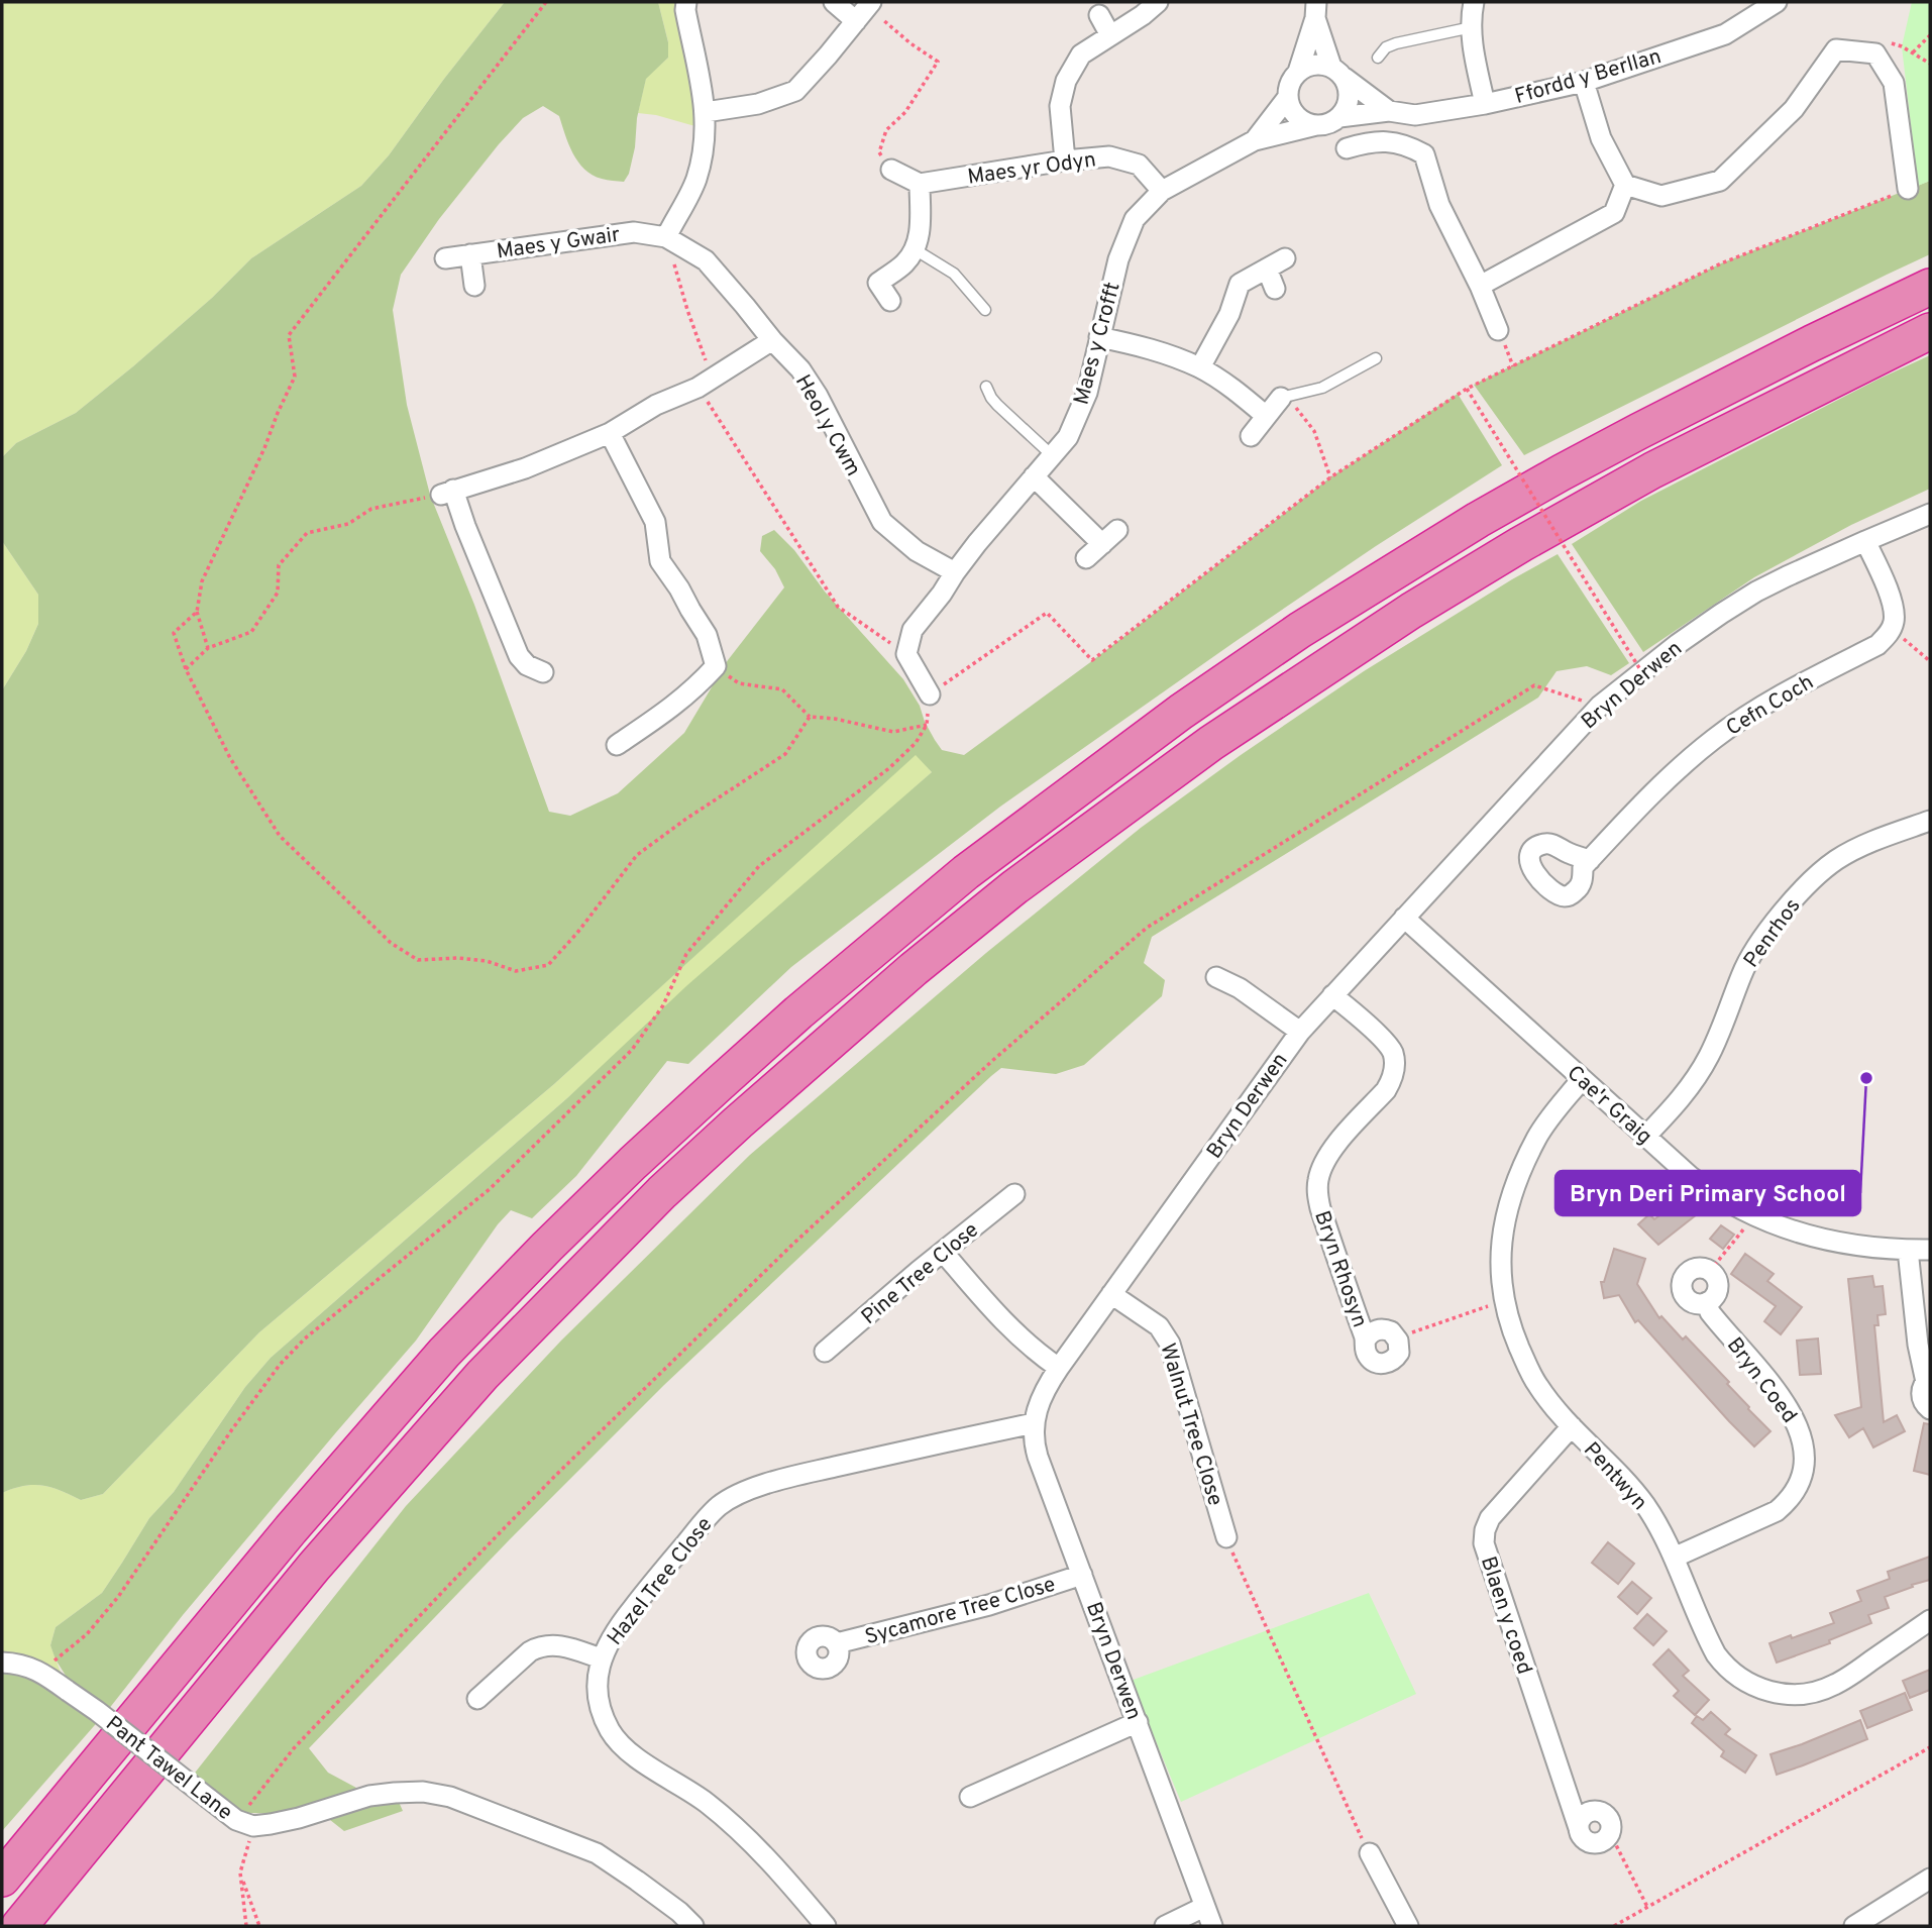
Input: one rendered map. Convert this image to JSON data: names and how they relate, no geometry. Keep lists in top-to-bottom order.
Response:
{
  "streets": {
    "street": [
      "Ffordd y Berllan",
      "Maes yr Odyn",
      "Maes y Gwair",
      "Maes y Crofft",
      "Heol y Cwm",
      "Bryn Derwen",
      "Cefn Coch",
      "Penrhos",
      "Cae'r Graig",
      "Bryn Rhosyn",
      "Pine Tree Close",
      "Bryn Coed",
      "Walnut Tree Close",
      "Pentwyn",
      "Hazel Tree Close",
      "Sycamore Tree Close",
      "Blaen y coed",
      "Pant Tawel Lane"
    ]
  },
  "crossings": [
    ["Ffordd y Berllan", "Maes y Crofft"],
    ["Maes yr Odyn", "Maes y Crofft"],
    ["Maes y Gwair", "Heol y Cwm"],
    ["Maes y Crofft", "Heol y Cwm"],
    ["Bryn Derwen", "Cae'r Graig"],
    ["Bryn Derwen", "Bryn Rhosyn"],
    ["Bryn Derwen", "Walnut Tree Close"],
    ["Bryn Derwen", "Hazel Tree Close"],
    ["Bryn Derwen", "Sycamore Tree Close"],
    ["Penrhos", "Cae'r Graig"],
    ["Cae'r Graig", "Pentwyn"],
    ["Bryn Coed", "Pentwyn"],
    ["Pentwyn", "Blaen y coed"]
  ],
  "places": ["Bryn Deri Primary School"]
}
